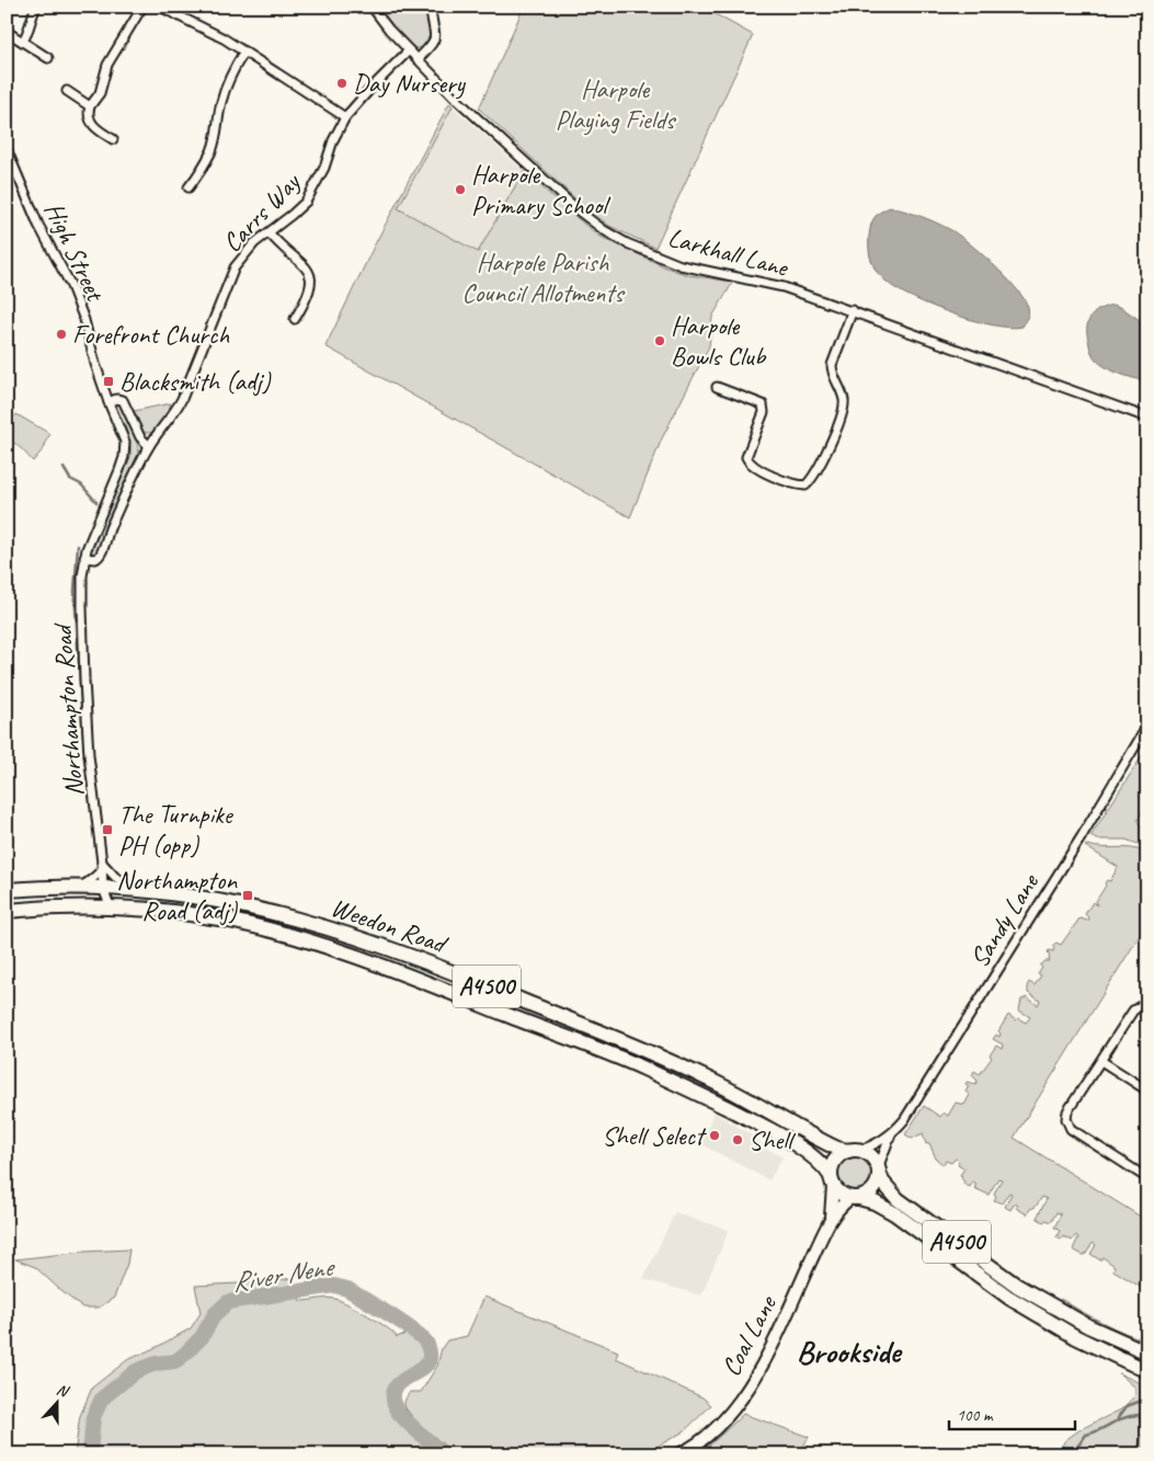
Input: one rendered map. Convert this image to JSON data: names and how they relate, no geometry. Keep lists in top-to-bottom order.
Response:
{
  "streets": {
    "highway": ["Weedon Road", "A4500"],
    "street": [
      "Carrs Way",
      "High Street",
      "Larkhall Lane",
      "Northampton Road",
      "Sandy Lane",
      "Coal Lane"
    ]
  },
  "crossings": [
    ["Carrs Way", "High Street"],
    ["Carrs Way", "Larkhall Lane"],
    ["Carrs Way", "Northampton Road"],
    ["High Street", "Northampton Road"],
    ["Northampton Road", "Weedon Road"],
    ["Weedon Road", "A4500"],
    ["Weedon Road", "Coal Lane"],
    ["A4500", "Coal Lane"]
  ],
  "districts": ["Brookside"],
  "water": ["River Nene"],
  "parks": ["Harpole Playing Fields", "Harpole Parish Council Allotments"],
  "places": {
    "other": [
      "Day Nursery",
      "Harpole Primary School",
      "Forefront Church",
      "Harpole Bowls Club",
      "Shell Select",
      "Shell"
    ],
    "transit": ["Blacksmith (adj)", "The Turnpike PH (opp)", "Northampton Road (adj)"]
  },
  "scale_bar": "100 m",
  "north": "top"
}
